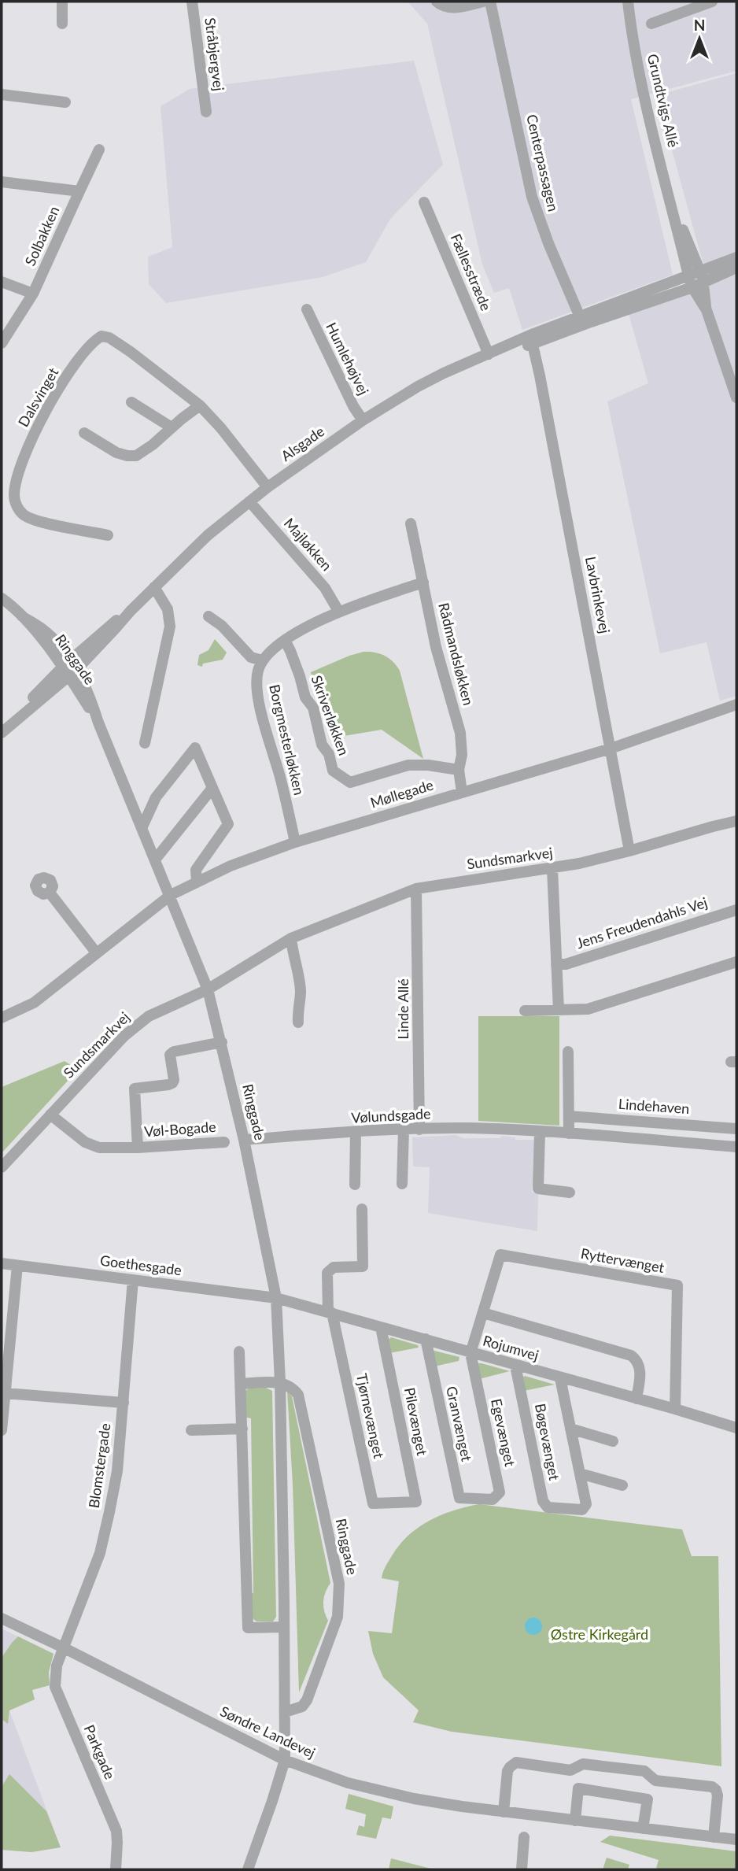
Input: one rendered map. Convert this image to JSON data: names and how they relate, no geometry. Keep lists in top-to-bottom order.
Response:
{
  "streets": {
    "street": [
      "Stråbjergvej",
      "Grundtvigs Allé",
      "Centerpassagen",
      "Solbakken",
      "Fællesstræde",
      "Humlehøjvej",
      "Dalsvinget",
      "Alsgade",
      "Majløkken",
      "Lavbrinkevej",
      "Rådmandsløkken",
      "Ringgade",
      "Skriverløkken",
      "Borgmesterløkken",
      "Møllegade",
      "Sundsmarkvej",
      "Jens Freudendahls Vej",
      "Linde Allé",
      "Lindehaven",
      "Vølundsgade",
      "Vøl-Bogade",
      "Ryttervænget",
      "Goethesgade",
      "Rojumvej",
      "Tjørnevænget",
      "Pilevænget",
      "Granvænget",
      "Egevænget",
      "Bøgevænget",
      "Blomstergade",
      "Søndre Landevej",
      "Parkgade"
    ]
  },
  "crossings": [
    ["Grundtvigs Allé", "Alsgade"],
    ["Centerpassagen", "Alsgade"],
    ["Fællesstræde", "Alsgade"],
    ["Humlehøjvej", "Alsgade"],
    ["Dalsvinget", "Alsgade"],
    ["Alsgade", "Majløkken"],
    ["Alsgade", "Lavbrinkevej"],
    ["Alsgade", "Ringgade"],
    ["Lavbrinkevej", "Møllegade"],
    ["Lavbrinkevej", "Sundsmarkvej"],
    ["Rådmandsløkken", "Skriverløkken"],
    ["Rådmandsløkken", "Møllegade"],
    ["Ringgade", "Møllegade"],
    ["Ringgade", "Sundsmarkvej"],
    ["Ringgade", "Vølundsgade"],
    ["Ringgade", "Vøl-Bogade"],
    ["Ringgade", "Goethesgade"],
    ["Ringgade", "Rojumvej"],
    ["Ringgade", "Søndre Landevej"],
    ["Borgmesterløkken", "Møllegade"],
    ["Sundsmarkvej", "Jens Freudendahls Vej"],
    ["Sundsmarkvej", "Linde Allé"],
    ["Sundsmarkvej", "Vøl-Bogade"],
    ["Linde Allé", "Vølundsgade"],
    ["Ryttervænget", "Rojumvej"],
    ["Ryttervænget", "Egevænget"],
    ["Goethesgade", "Rojumvej"],
    ["Goethesgade", "Blomstergade"],
    ["Rojumvej", "Tjørnevænget"],
    ["Rojumvej", "Pilevænget"],
    ["Rojumvej", "Granvænget"],
    ["Rojumvej", "Egevænget"],
    ["Rojumvej", "Bøgevænget"],
    ["Tjørnevænget", "Pilevænget"],
    ["Granvænget", "Egevænget"],
    ["Blomstergade", "Søndre Landevej"],
    ["Blomstergade", "Parkgade"],
    ["Søndre Landevej", "Parkgade"]
  ],
  "parks": ["Østre Kirkegård"],
  "north": "top"
}
